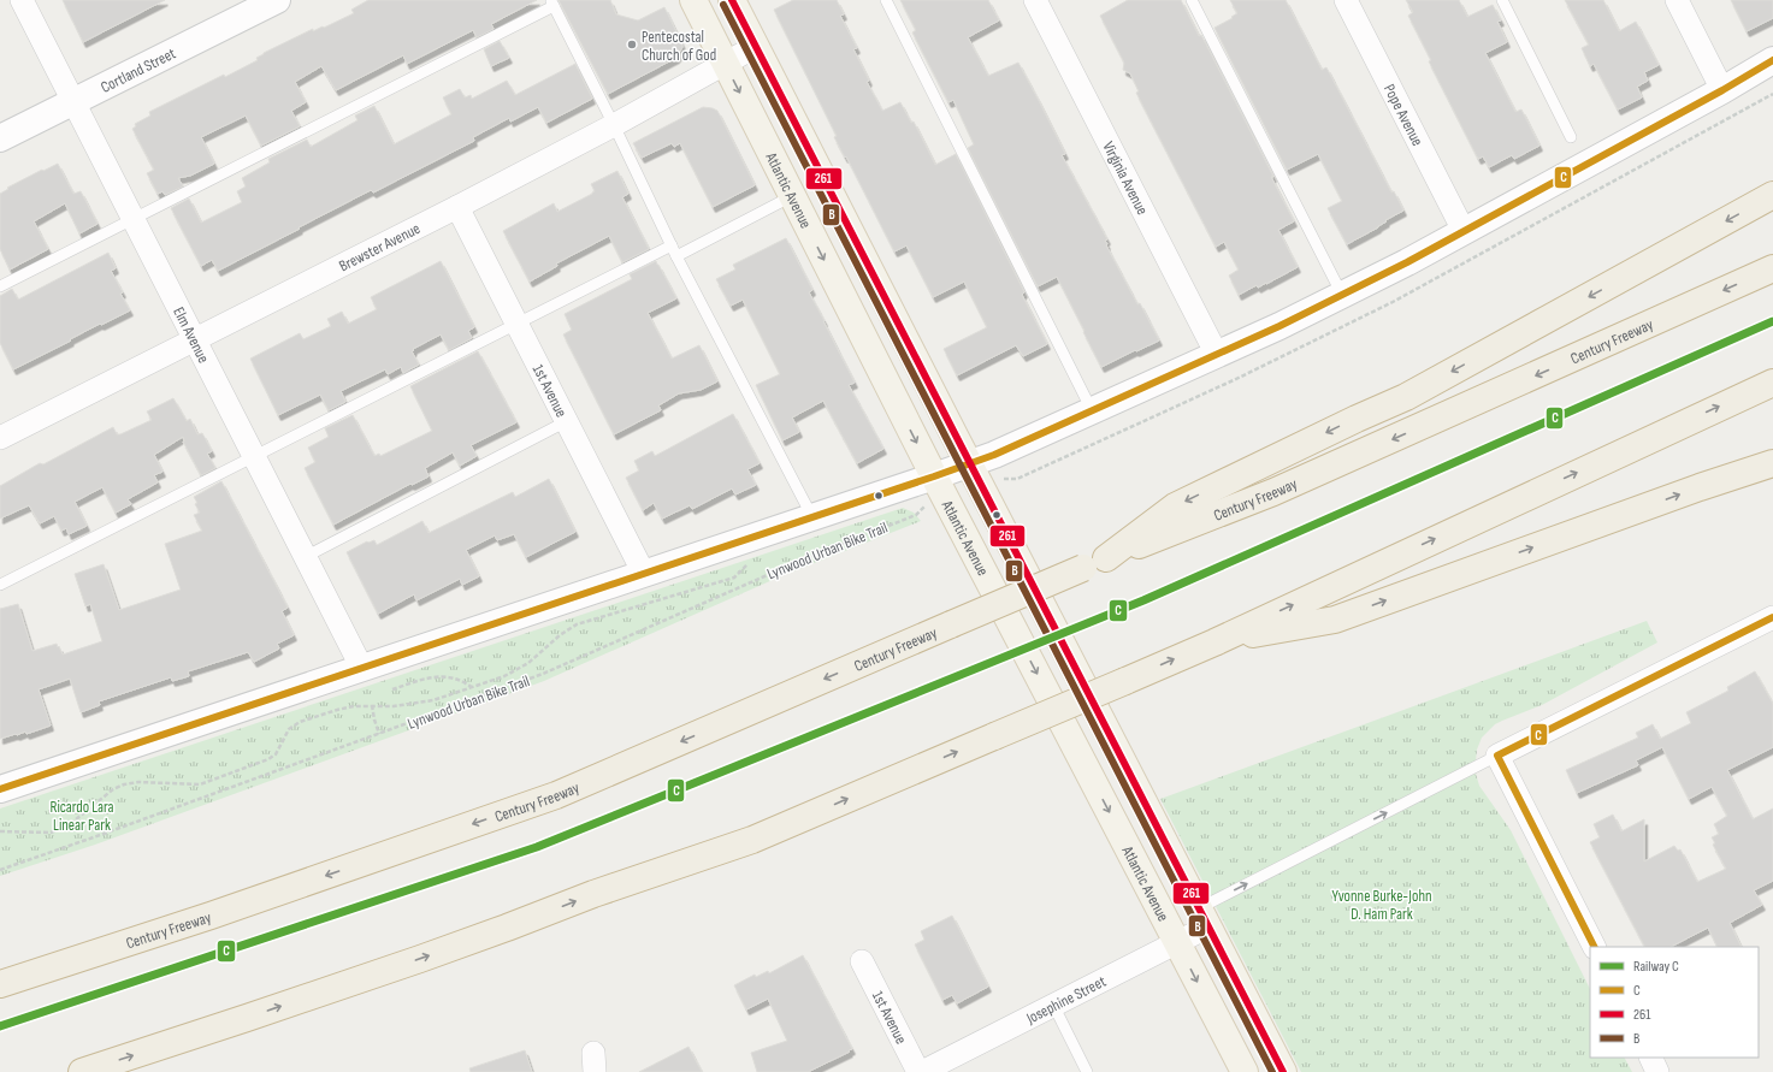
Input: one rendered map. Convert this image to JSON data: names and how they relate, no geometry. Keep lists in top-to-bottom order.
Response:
{
  "streets": {
    "highway": ["Century Freeway"],
    "main road": ["Atlantic Avenue"],
    "street": [
      "Cortland Street",
      "Pope Avenue",
      "Virginia Avenue",
      "Brewster Avenue",
      "Elm Avenue",
      "1st Avenue",
      "Josephine Street"
    ],
    "path": ["Lynwood Urban Bike Trail"]
  },
  "crossings": [
    ["Cortland Street", "Elm Avenue"],
    ["Atlantic Avenue", "Brewster Avenue"],
    ["Atlantic Avenue", "Josephine Street"],
    ["Brewster Avenue", "Elm Avenue"],
    ["Brewster Avenue", "1st Avenue"],
    ["1st Avenue", "Josephine Street"]
  ],
  "parks": ["Ricardo Lara Linear Park", "Yvonne Burke-John D. Ham Park"],
  "places": ["Pentecostal Church of God"],
  "lines": [
    "transit line 261",
    "transit line B",
    "transit line C",
    "rail line C"
  ],
  "legend": [
    "Railway C",
    "C",
    "261",
    "B"
  ]
}
